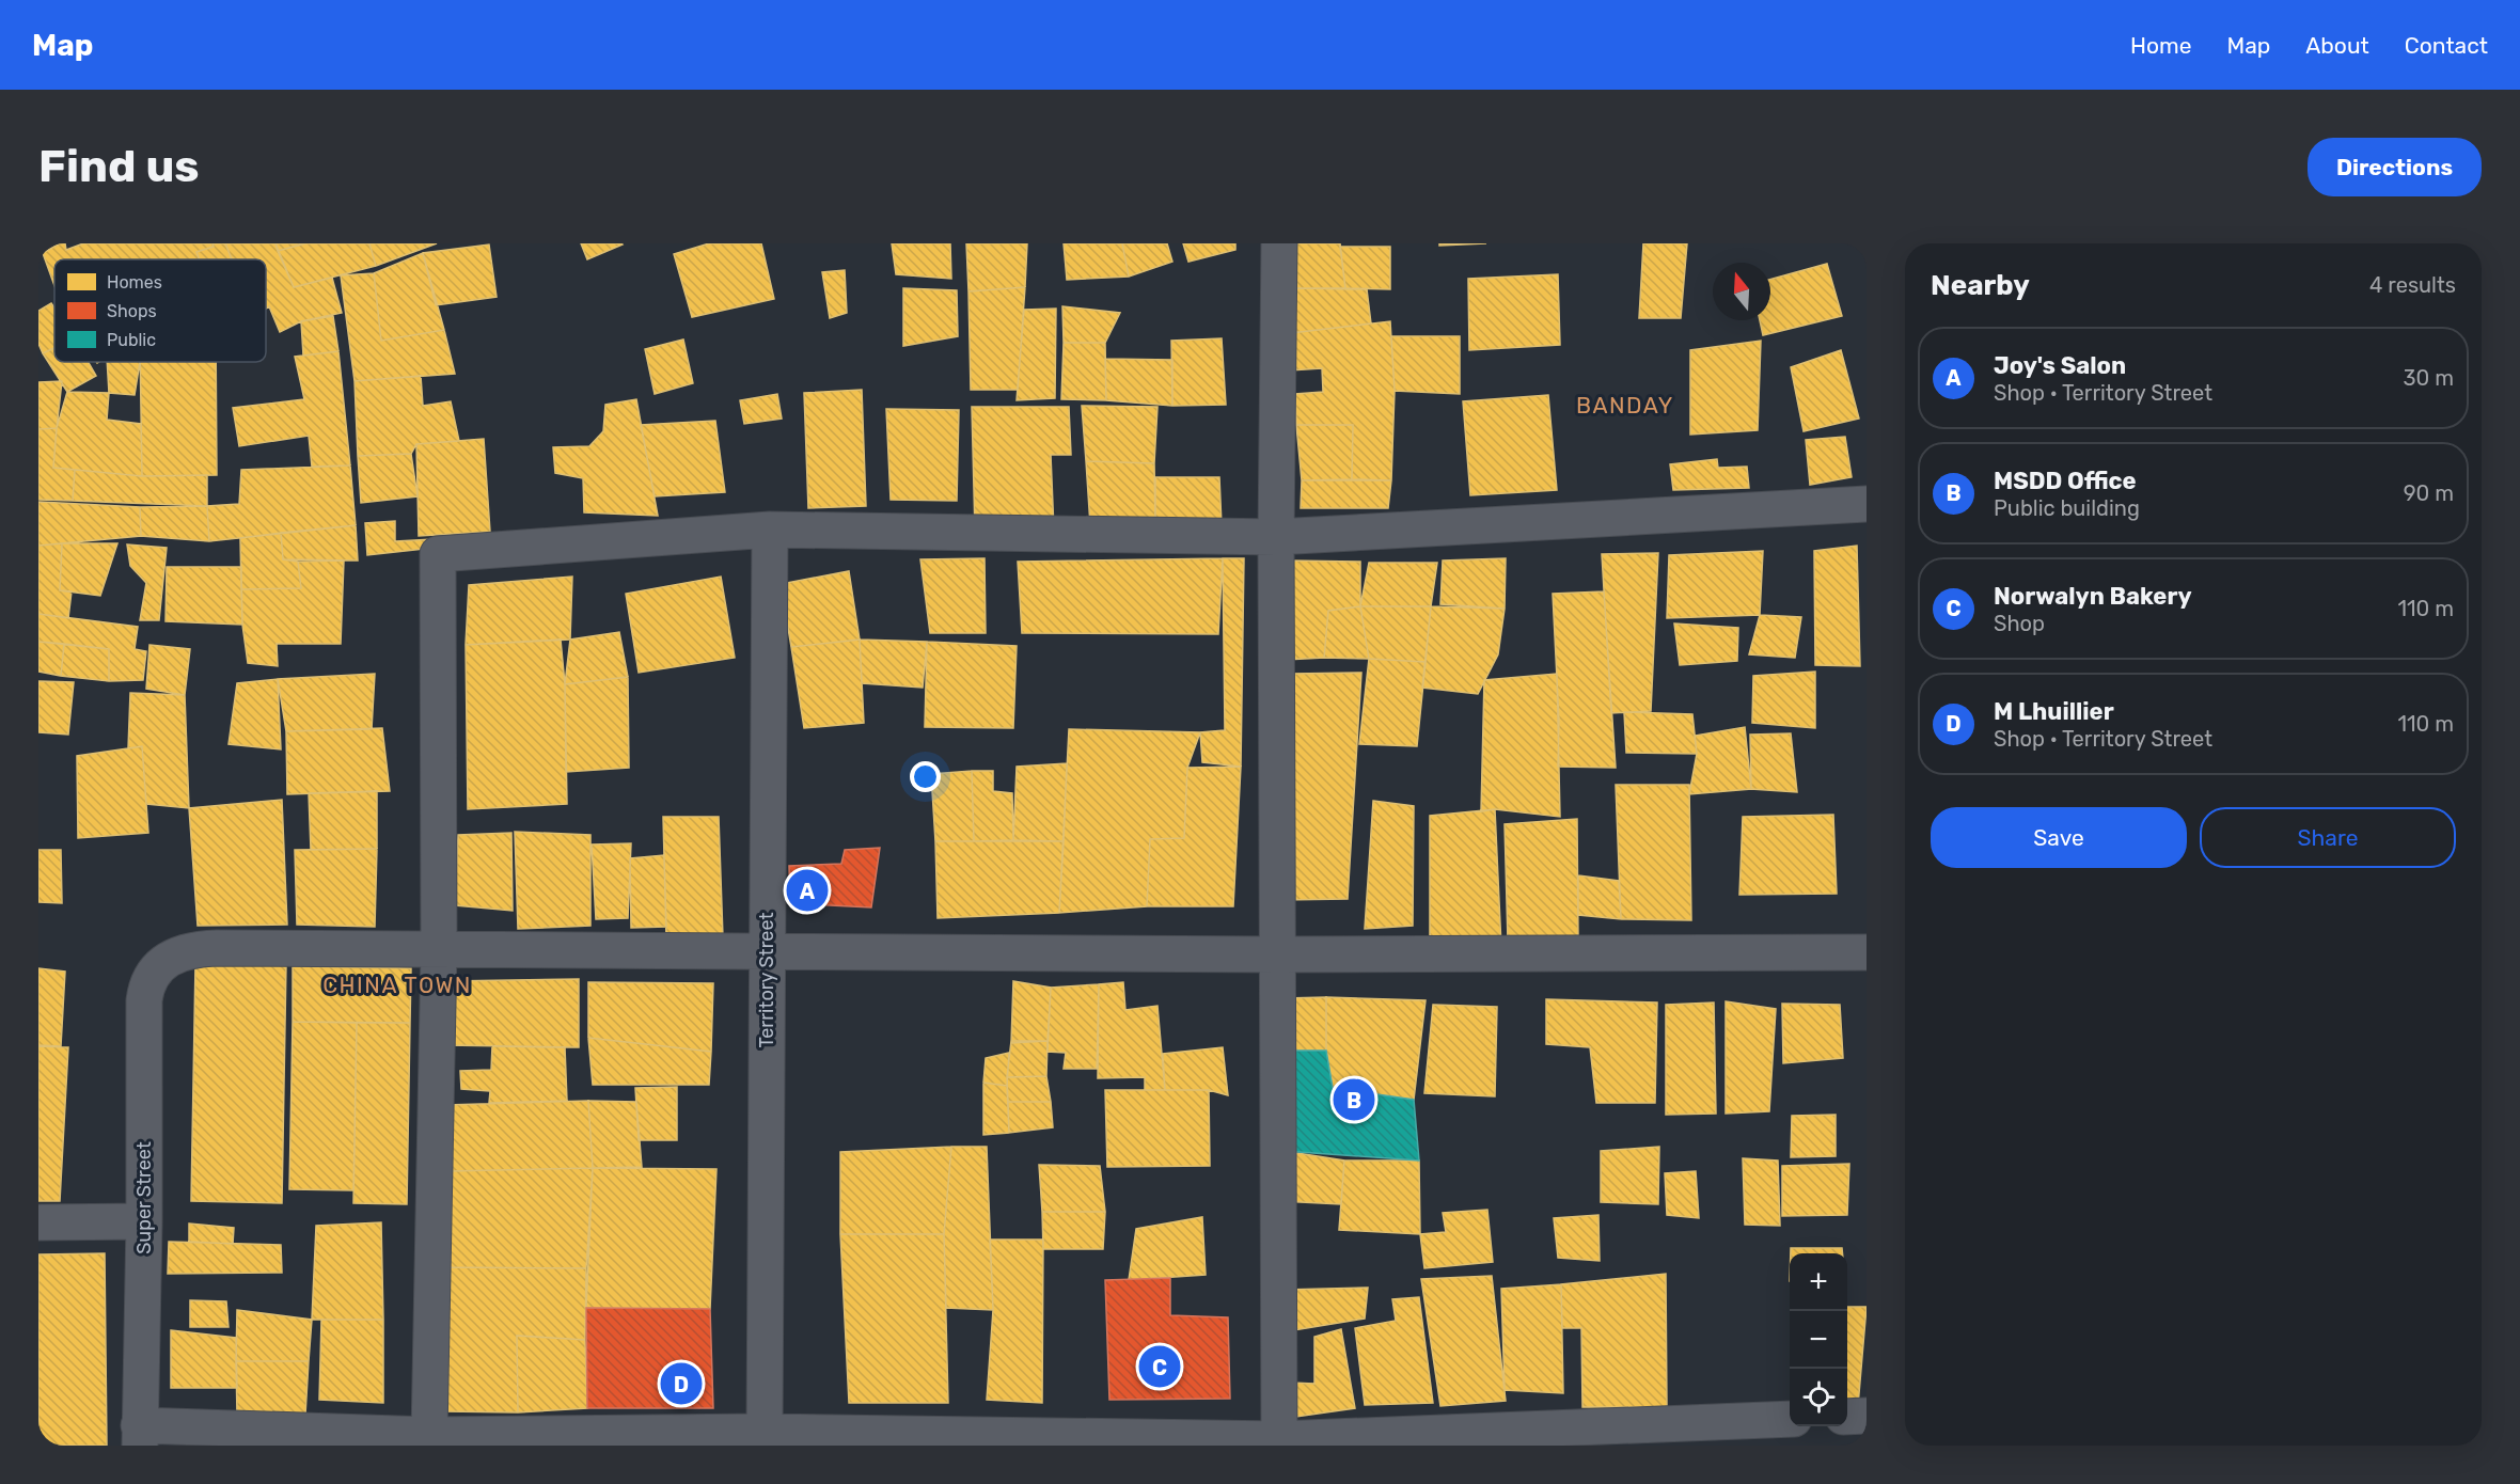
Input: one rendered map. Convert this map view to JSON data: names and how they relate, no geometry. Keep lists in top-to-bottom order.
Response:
{
  "streets": {
    "street": ["Territory Street", "Super Street"]
  },
  "districts": ["BANDAY", "CHINA TOWN"],
  "legend": ["Homes", "Shops", "Public"],
  "north": "top",
  "page": {
    "header": "Map",
    "nav": [
      "Home",
      "Map",
      "About",
      "Contact"
    ],
    "buttons": [
      "Directions",
      ["Save", "Share"]
    ],
    "title": "Find us",
    "heading": ["Nearby", "4 results"],
    "list": [
      {
        "mark": "A",
        "name": "Joy's Salon",
        "note": "Shop · Territory Street",
        "value": "30 m"
      },
      {
        "mark": "B",
        "name": "MSDD Office",
        "note": "Public building",
        "value": "90 m"
      },
      {
        "mark": "C",
        "name": "Norwalyn Bakery",
        "note": "Shop",
        "value": "110 m"
      },
      {
        "mark": "D",
        "name": "M Lhuillier",
        "note": "Shop · Territory Street",
        "value": "110 m"
      }
    ],
    "pins": [
      "A",
      "B",
      "C",
      "D"
    ],
    "map_buttons": ["+", "−"]
  }
}
